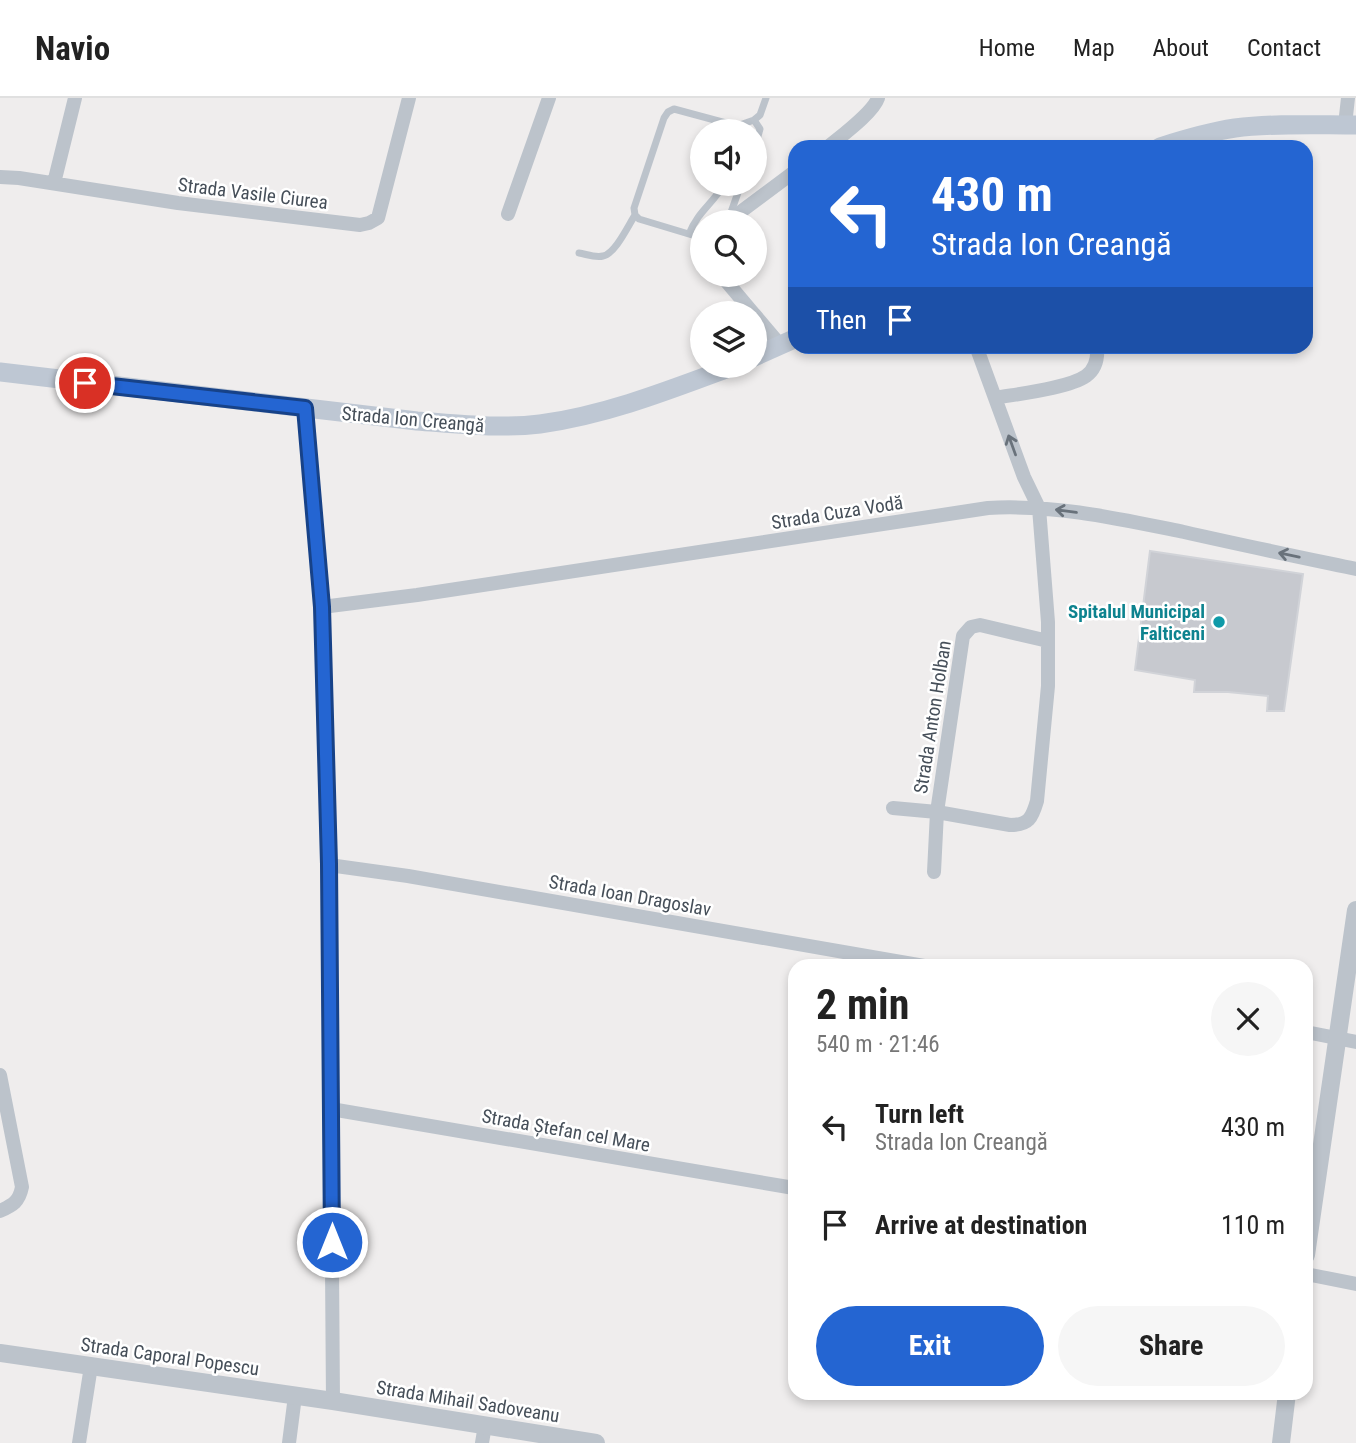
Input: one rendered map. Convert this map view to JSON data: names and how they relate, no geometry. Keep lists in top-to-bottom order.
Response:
{
  "streets": {
    "main road": ["Strada Ion Creangă"],
    "street": [
      "Strada Vasile Ciurea",
      "Strada Cuza Vodă",
      "Strada Anton Holban",
      "Strada Ioan Dragoslav",
      "Strada Ștefan cel Mare",
      "Strada Caporal Popescu",
      "Strada Mihail Sadoveanu"
    ]
  },
  "crossings": [
    ["Strada Cuza Vodă", "Strada Anton Holban"],
    ["Strada Caporal Popescu", "Strada Mihail Sadoveanu"]
  ],
  "places": ["Spitalul Municipal Falticeni"],
  "page": {
    "header": "Navio",
    "nav": [
      "Home",
      "Map",
      "About",
      "Contact"
    ],
    "turn": ["430 m", "Strada Ion Creangă"],
    "then": "Then",
    "heading": ["2 min", "540 m · 21:46"],
    "list": [
      {
        "name": "Turn left",
        "note": "Strada Ion Creangă",
        "value": "430 m"
      },
      {
        "name": "Arrive at destination",
        "value": "110 m"
      }
    ],
    "buttons": ["Exit", "Share"]
  }
}
